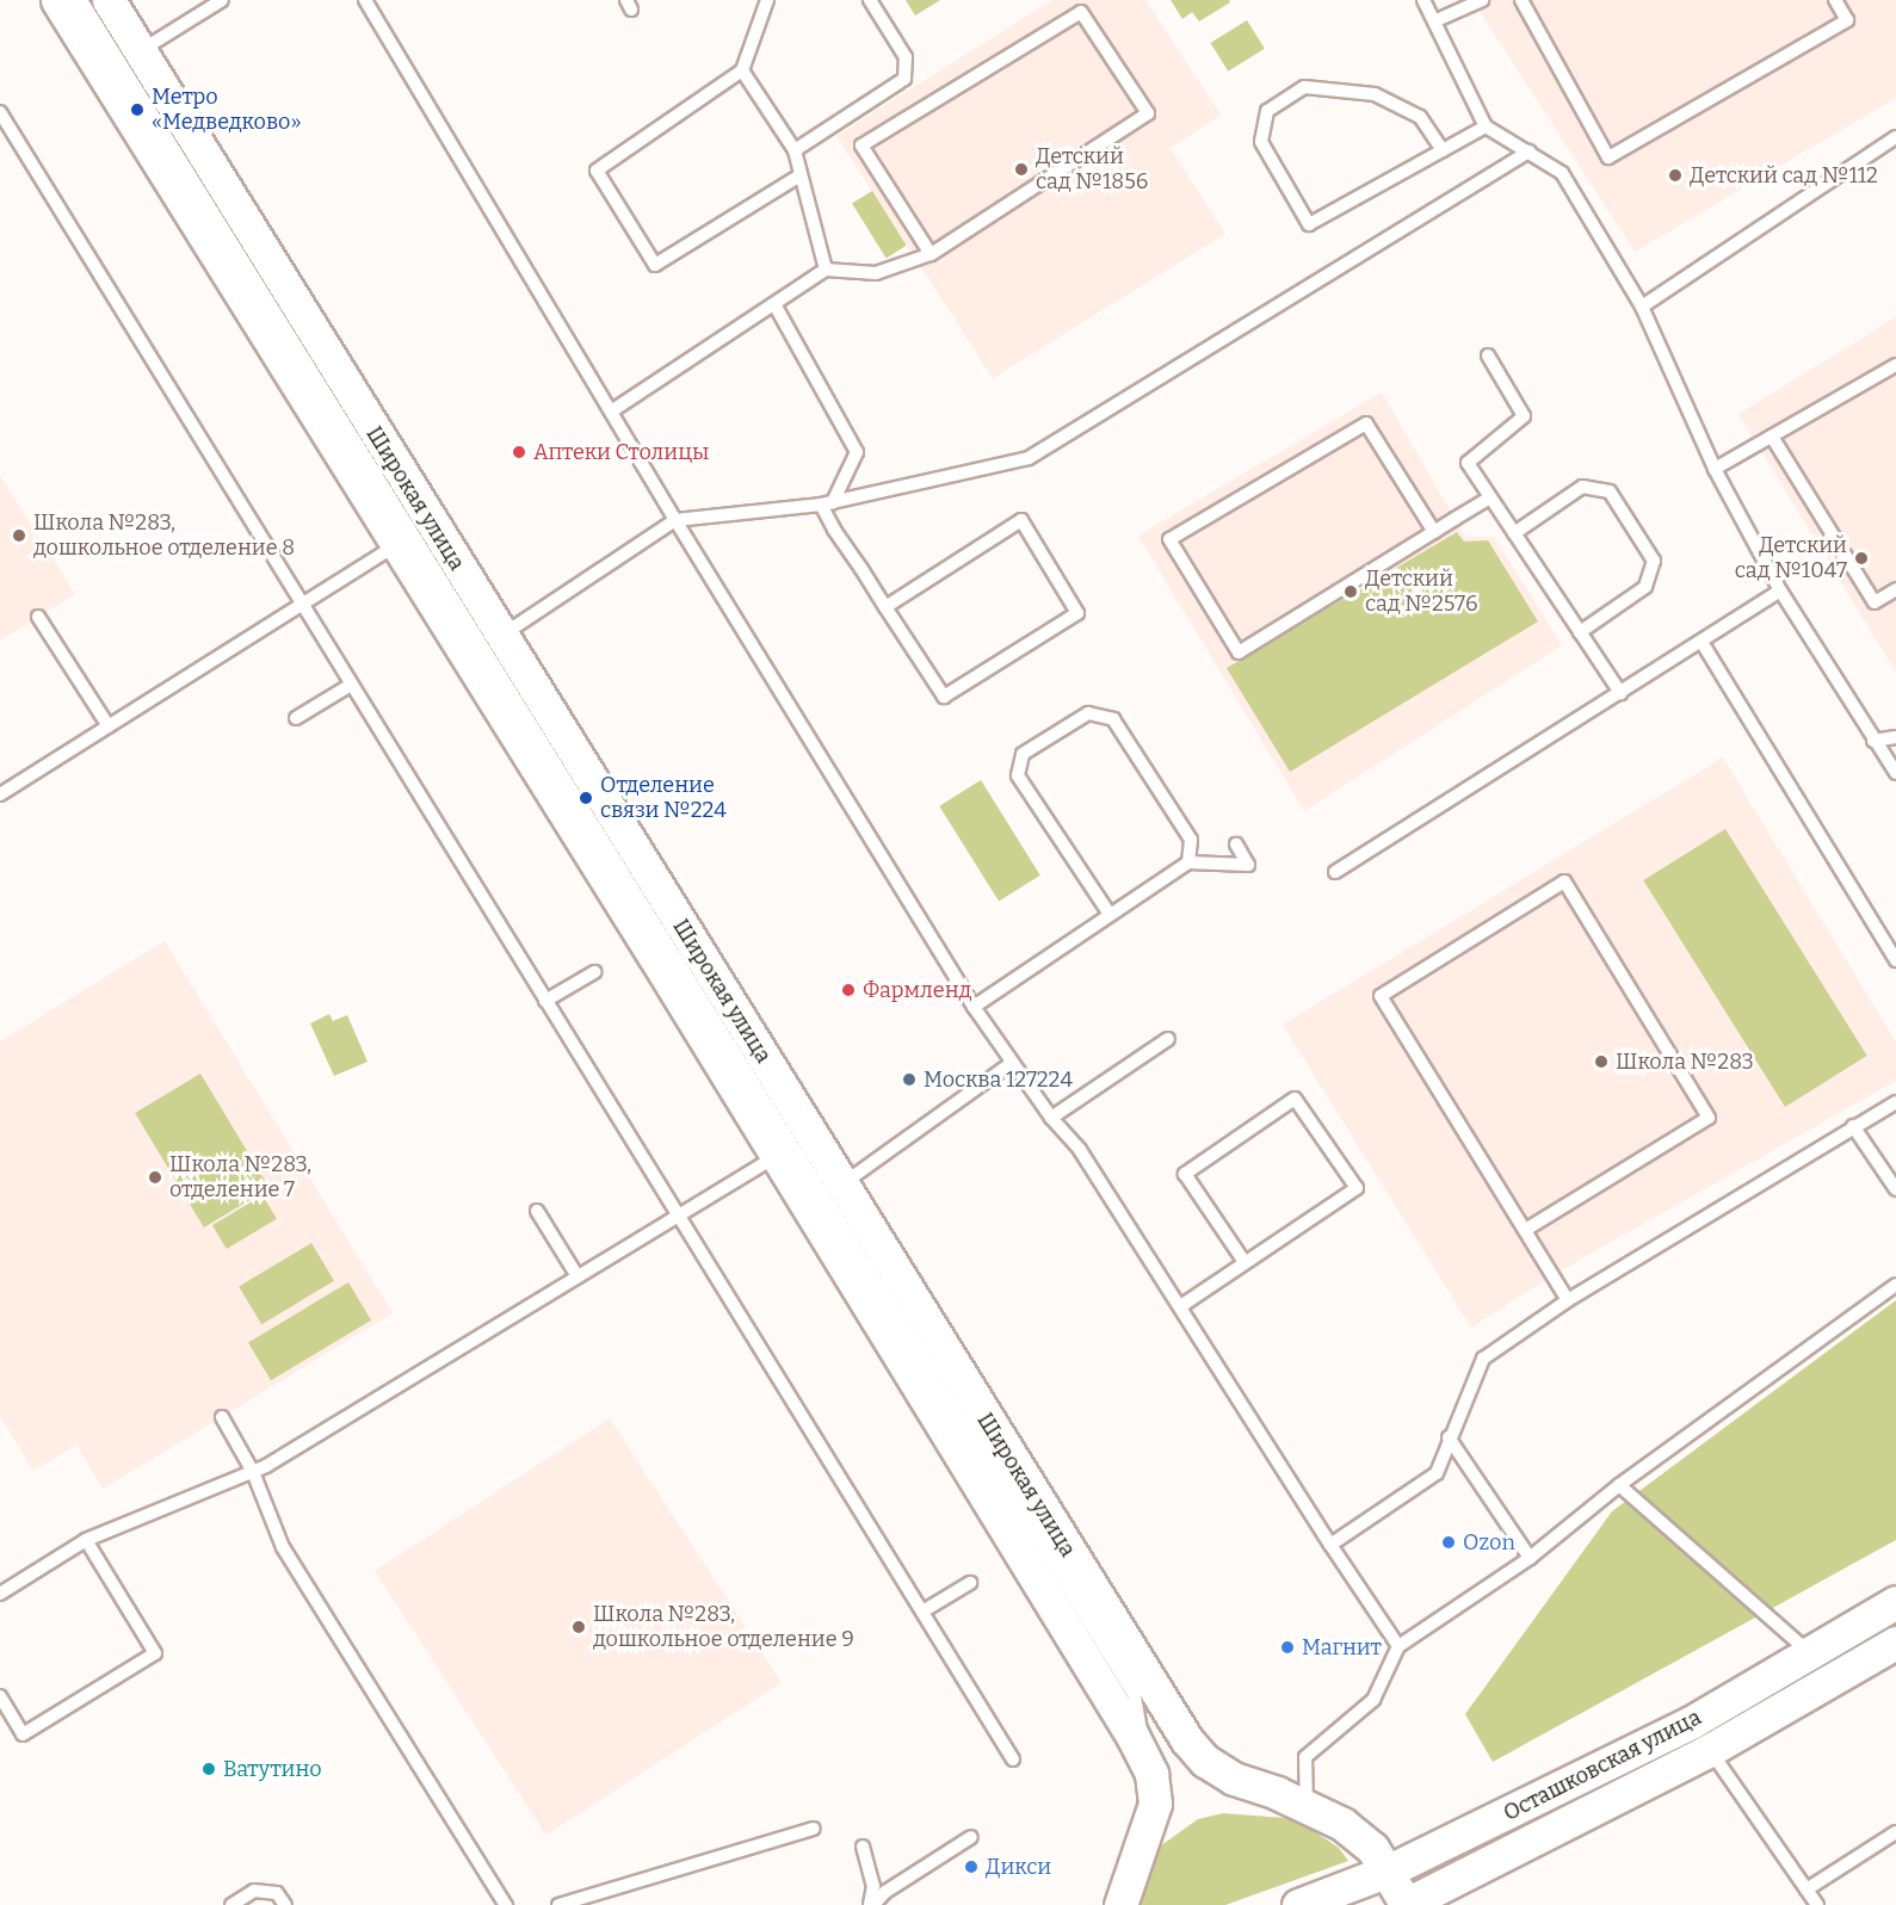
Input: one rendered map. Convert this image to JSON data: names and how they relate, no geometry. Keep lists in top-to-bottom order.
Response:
{
  "streets": {
    "main road": ["Широкая улица", "Осташковская улица"]
  },
  "crossings": [
    ["Широкая улица", "Осташковская улица"]
  ],
  "places": [
    "Метро «Медведково»",
    "Детский сад №1856",
    "Детский сад №112",
    "Аптеки Столицы",
    "Школа №283, дошкольное отделение 8",
    "Детский сад №1047",
    "Детский сад №2576",
    "Отделение связи №224",
    "Фармленд",
    "Школа №283",
    "Москва 127224",
    "Школа №283, отделение 7",
    "Ozon",
    "Школа №283, дошкольное отделение 9",
    "Магнит",
    "Ватутино",
    "Дикси"
  ]
}
